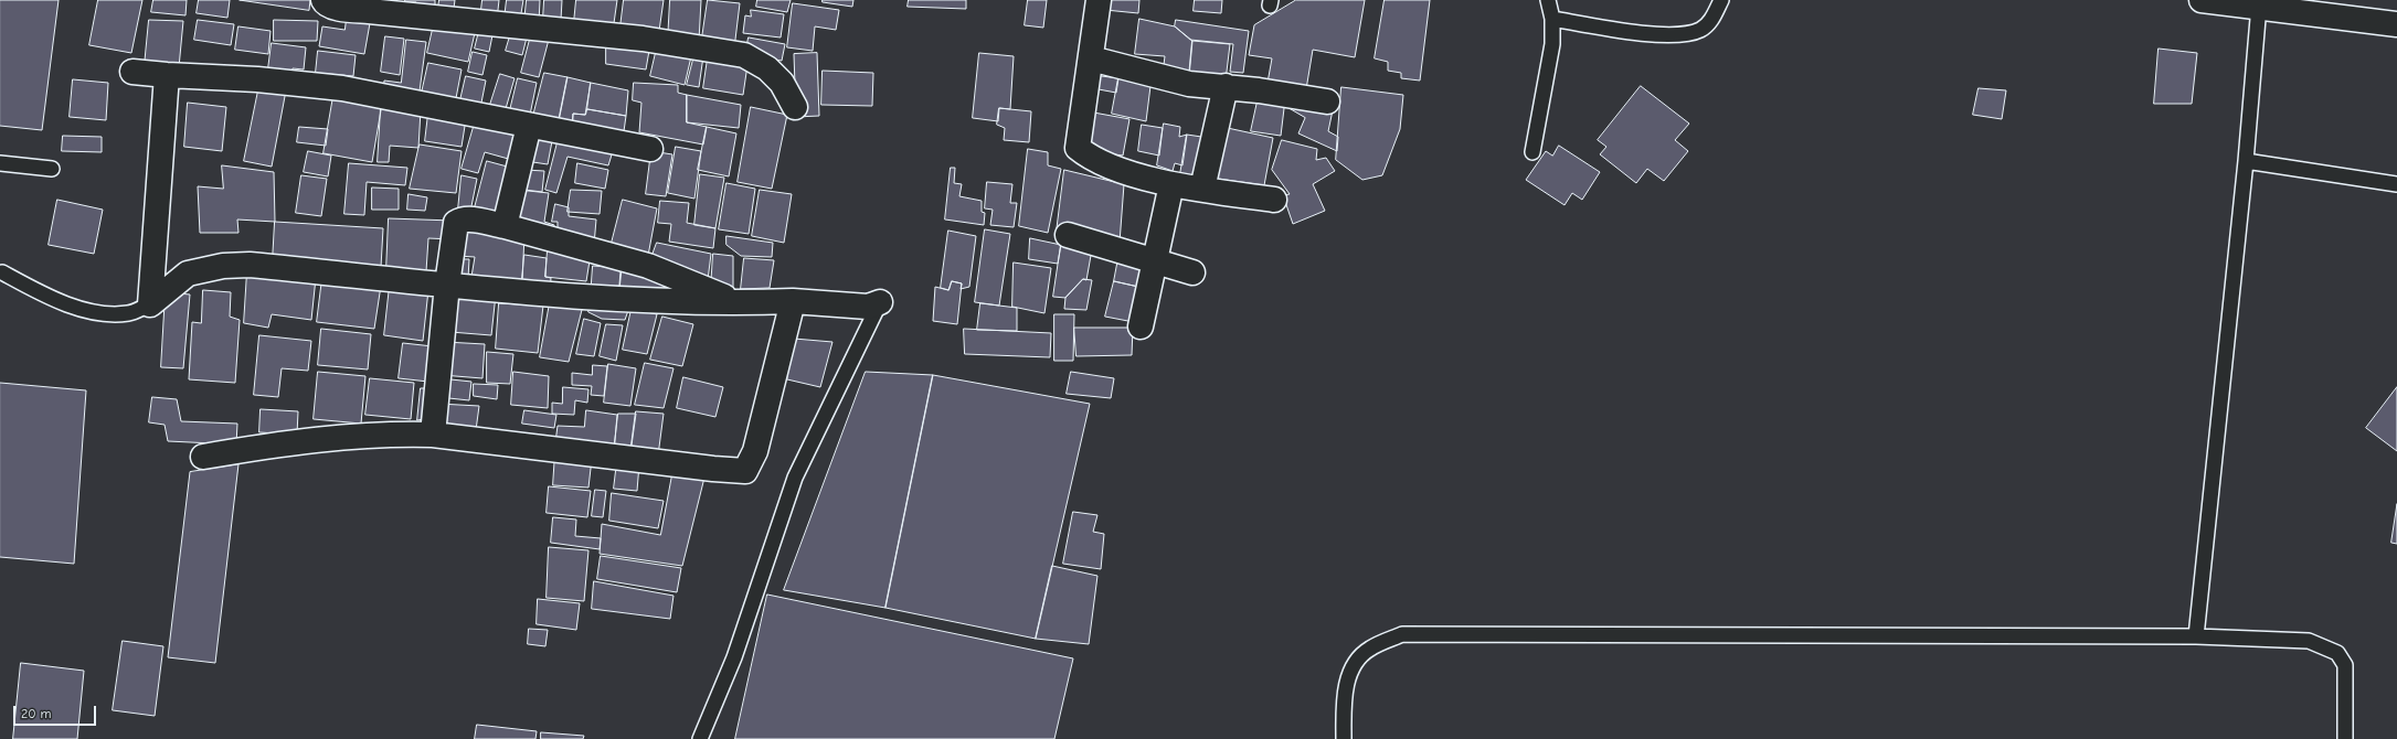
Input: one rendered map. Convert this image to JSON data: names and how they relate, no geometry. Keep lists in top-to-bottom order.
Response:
{
  "scale_bar": "20 m"
}
